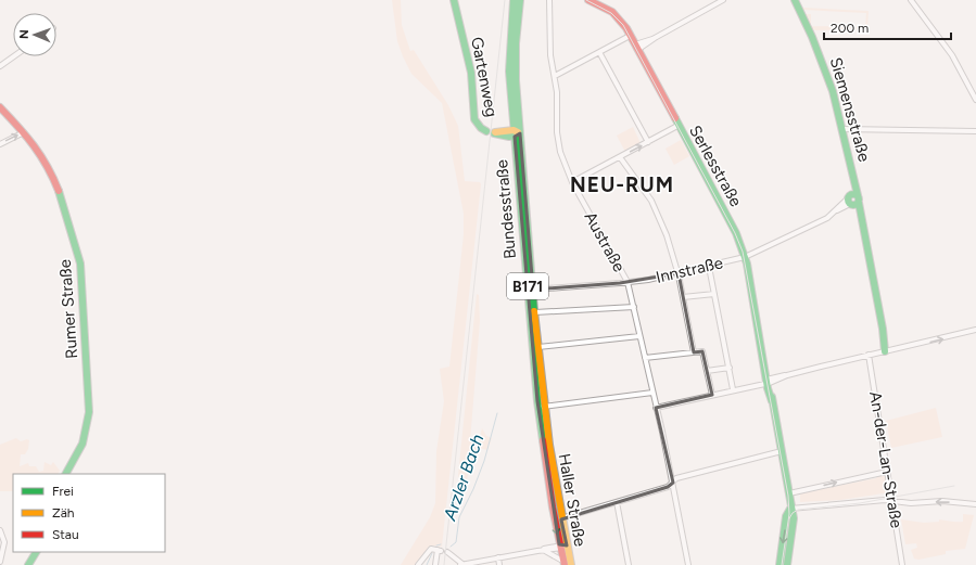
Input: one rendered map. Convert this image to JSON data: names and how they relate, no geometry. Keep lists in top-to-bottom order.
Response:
{
  "streets": {
    "main road": [
      "Gartenweg",
      "Siemensstraße",
      "Serlesstraße",
      "Bundesstraße",
      "B171",
      "Rumer Straße",
      "Haller Straße"
    ],
    "street": ["Austraße", "Innstraße", "An-der-Lan-Straße"]
  },
  "crossings": [
    ["Siemensstraße", "Innstraße"],
    ["Serlesstraße", "Innstraße"],
    ["Bundesstraße", "Innstraße"],
    ["Bundesstraße", "Haller Straße"],
    ["Austraße", "Innstraße"]
  ],
  "districts": ["NEU-RUM"],
  "water": ["Arzler Bach"],
  "legend": ["Frei", "Zäh", "Stau"],
  "scale_bar": "200 m",
  "north": "left"
}
